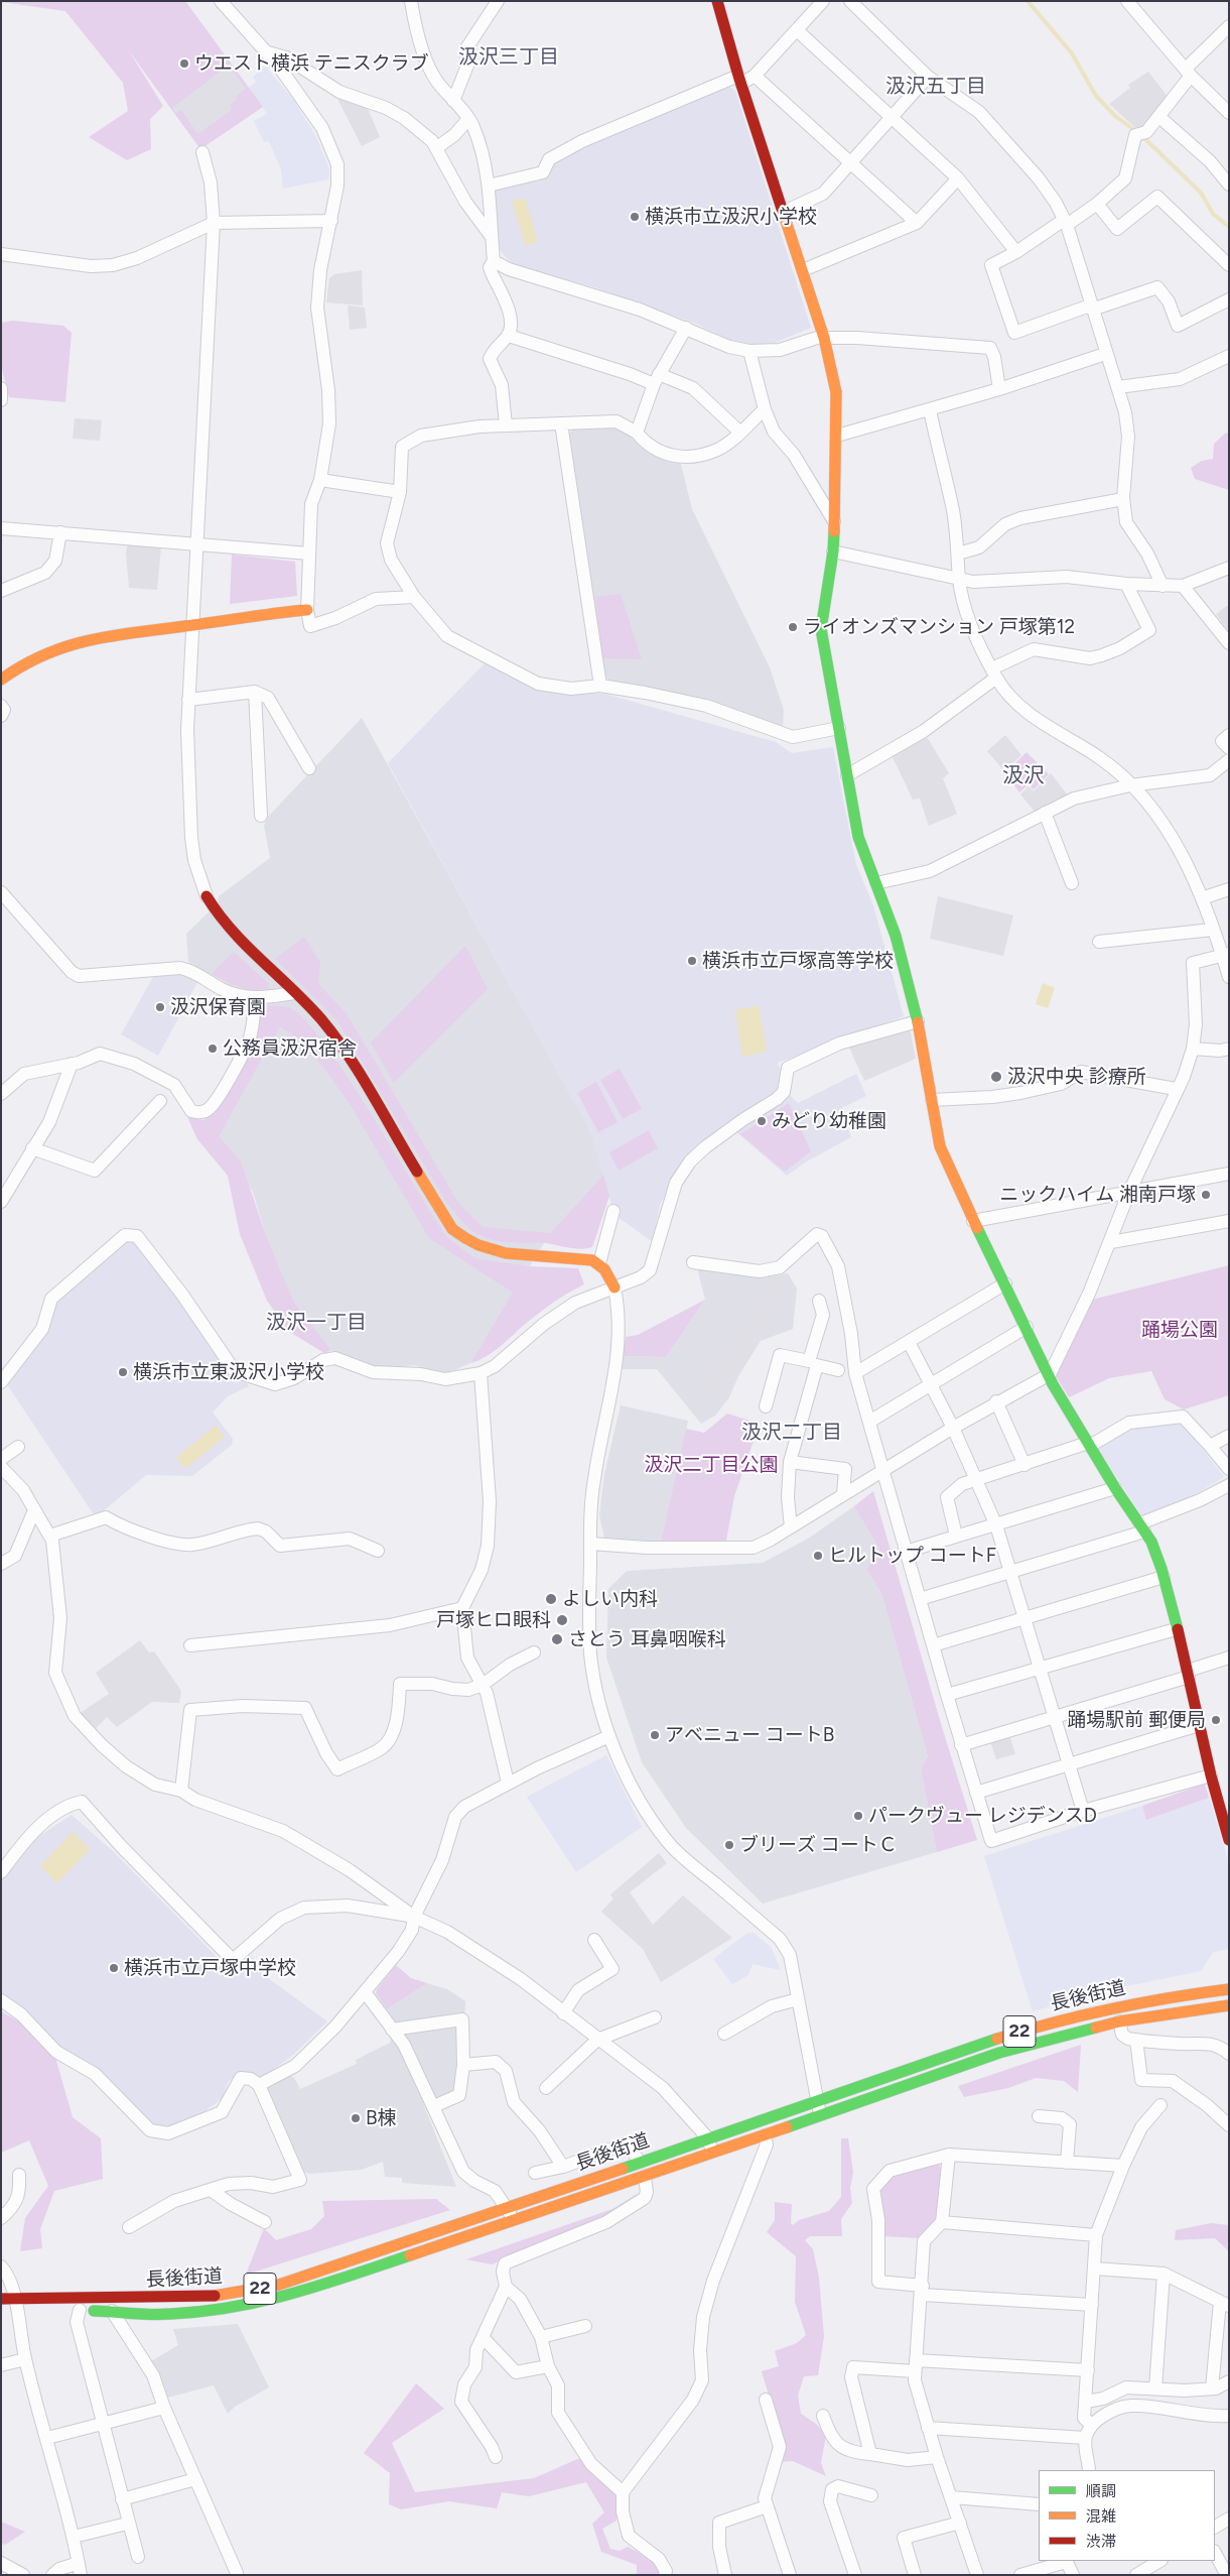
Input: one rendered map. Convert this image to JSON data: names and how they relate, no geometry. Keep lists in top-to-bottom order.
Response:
{
  "streets": {
    "street": ["長後街道", "22"]
  },
  "districts": [
    "汲沢三丁目",
    "汲沢五丁目",
    "汲沢",
    "汲沢一丁目",
    "汲沢二丁目"
  ],
  "parks": ["踊場公園", "汲沢二丁目公園"],
  "places": [
    "ウエスト横浜 テニスクラブ",
    "横浜市立汲沢小学校",
    "ライオンズマンション 戸塚第12",
    "横浜市立戸塚高等学校",
    "汲沢保育園",
    "公務員汲沢宿舎",
    "汲沢中央 診療所",
    "みどり幼稚園",
    "ニックハイム 湘南戸塚",
    "横浜市立東汲沢小学校",
    "ヒルトップ コートF",
    "よしい内科",
    "戸塚ヒロ眼科",
    "さとう 耳鼻咽喉科",
    "踊場駅前 郵便局",
    "アベニュー コートB",
    "パークヴュー レジデンスD",
    "ブリーズ コートＣ",
    "横浜市立戸塚中学校",
    "B棟"
  ],
  "legend": ["順調", "混雑", "渋滞"]
}
